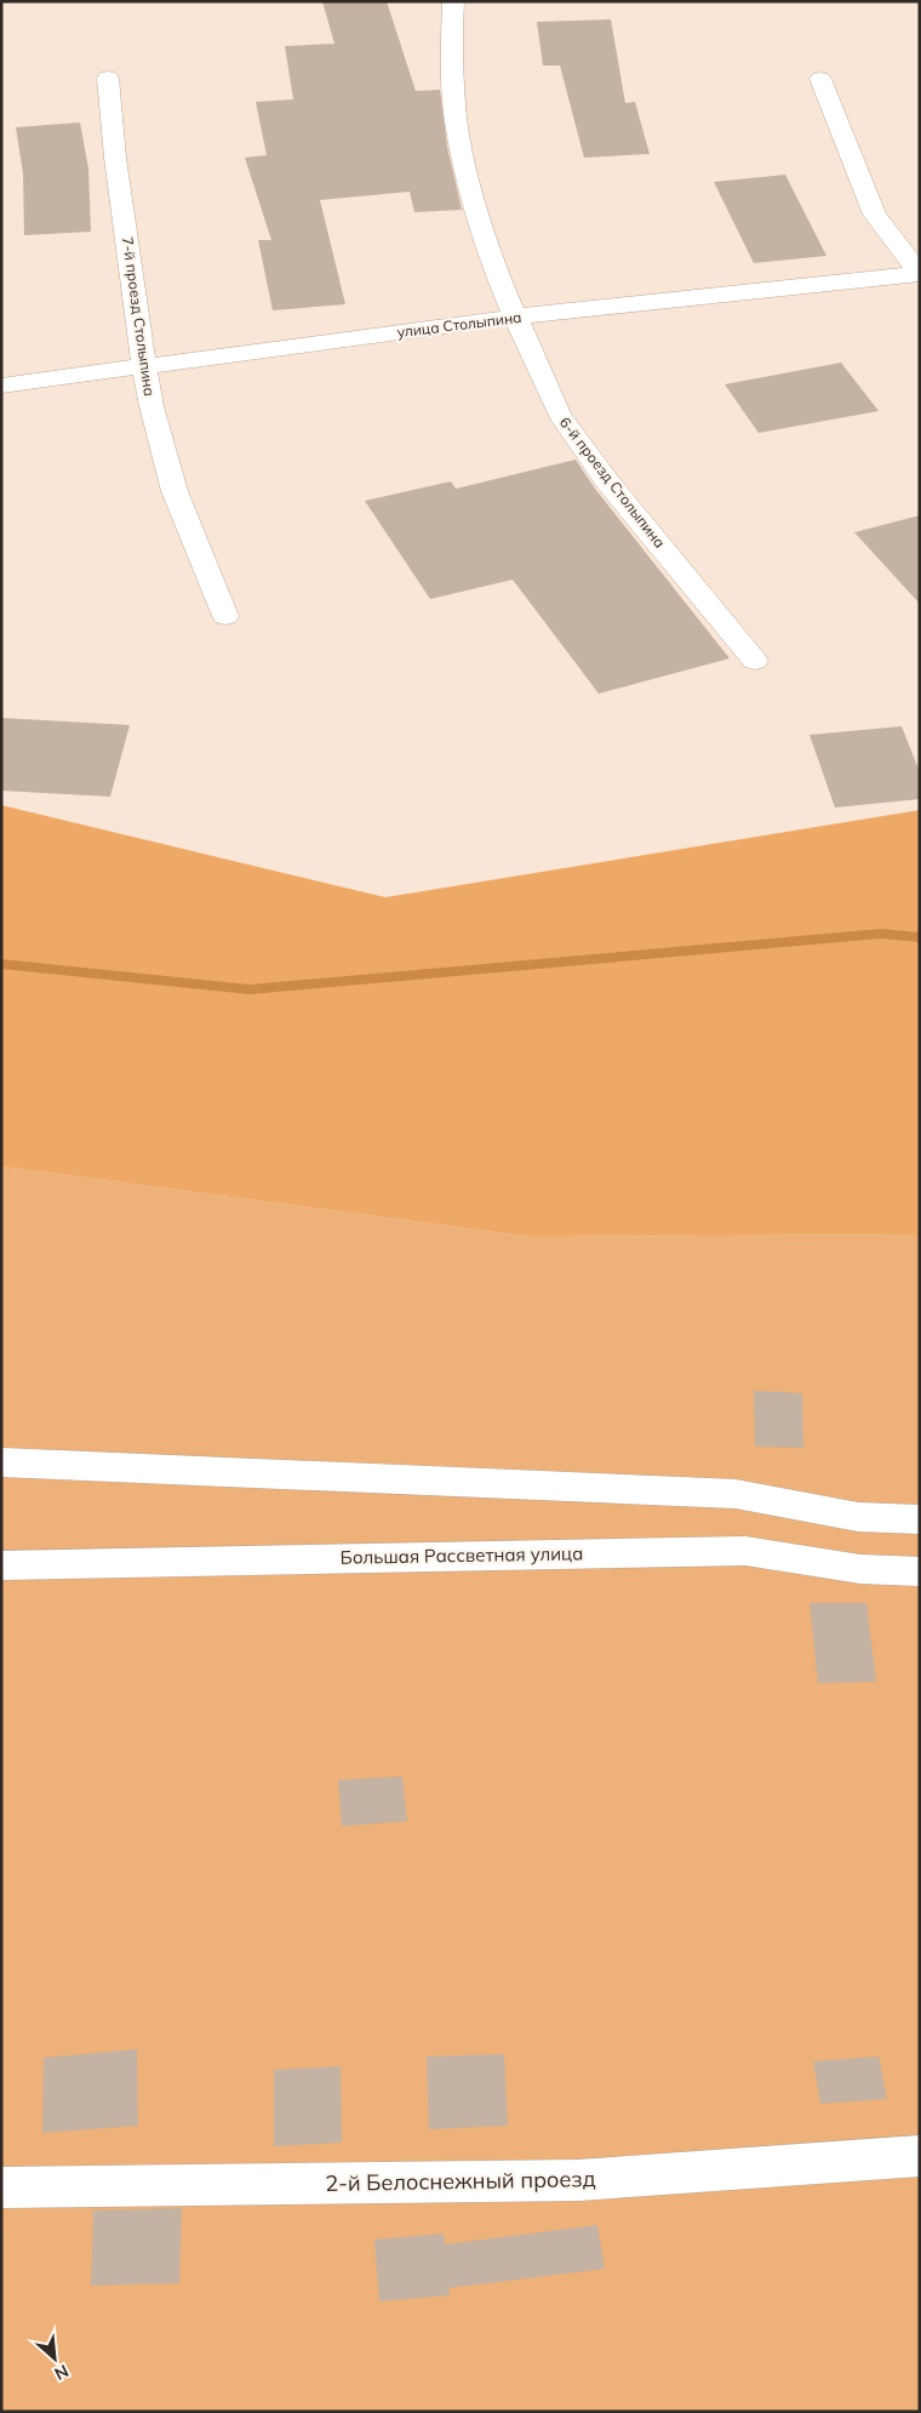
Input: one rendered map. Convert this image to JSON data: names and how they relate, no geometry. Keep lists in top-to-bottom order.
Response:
{
  "streets": {
    "street": [
      "7-й проезд Столыпина",
      "улица Столыпина",
      "6-й проезд Столыпина",
      "Большая Рассветная улица",
      "2-й Белоснежный проезд"
    ]
  },
  "crossings": [
    ["7-й проезд Столыпина", "улица Столыпина"],
    ["улица Столыпина", "6-й проезд Столыпина"]
  ],
  "north": "bottom right"
}
